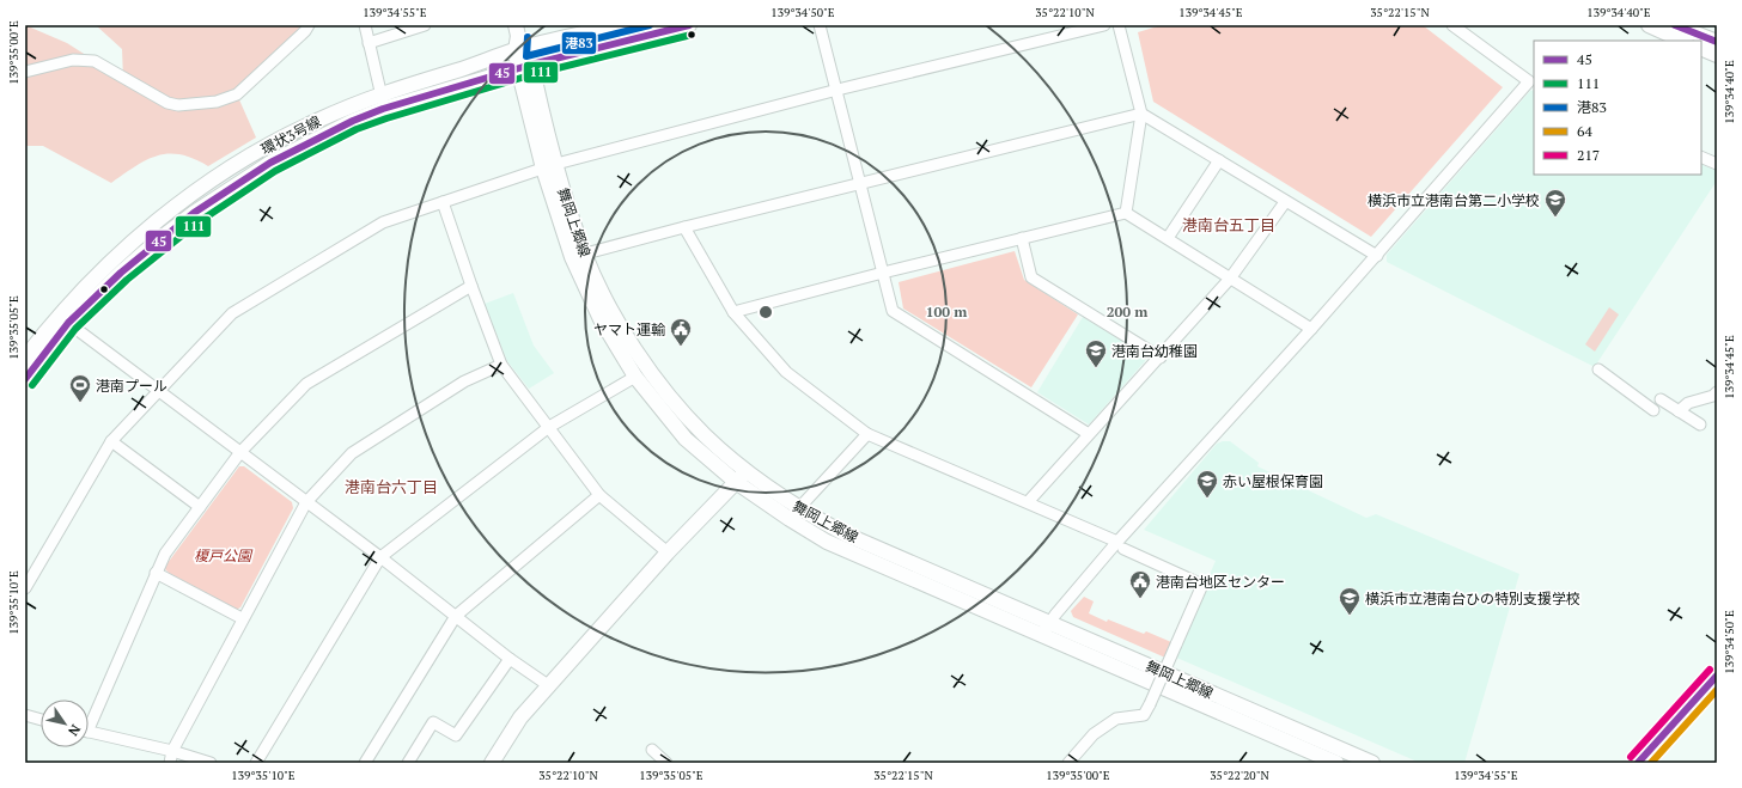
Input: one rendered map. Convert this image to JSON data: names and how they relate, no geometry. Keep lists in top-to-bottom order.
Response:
{
  "streets": {
    "street": ["環状3号線", "舞岡上郷線"]
  },
  "crossings": [
    ["環状3号線", "舞岡上郷線"]
  ],
  "districts": ["港南台五丁目", "港南台六丁目"],
  "parks": ["榎戸公園"],
  "places": {
    "school or university": [
      "横浜市立港南台第二小学校",
      "港南台幼稚園",
      "赤い屋根保育園",
      "横浜市立港南台ひの特別支援学校"
    ],
    "public building": ["ヤマト運輸", "港南台地区センター"],
    "sports": ["港南プール"]
  },
  "lines": [
    "transit line 45",
    "transit line 港83",
    "transit line 111",
    "transit line 217",
    "transit line 64"
  ],
  "legend": [
    "45",
    "111",
    "港83",
    "64",
    "217"
  ],
  "north": "bottom right",
  "coordinates": [
    "139°34'55\"E",
    "139°34'50\"E",
    "35°22'10\"N",
    "139°34'45\"E",
    "35°22'15\"N",
    "139°34'40\"E",
    "139°35'00\"E",
    "139°35'05\"E",
    "139°35'10\"E",
    "35°22'20\"N"
  ],
  "rings": ["100 m", "200 m"]
}
